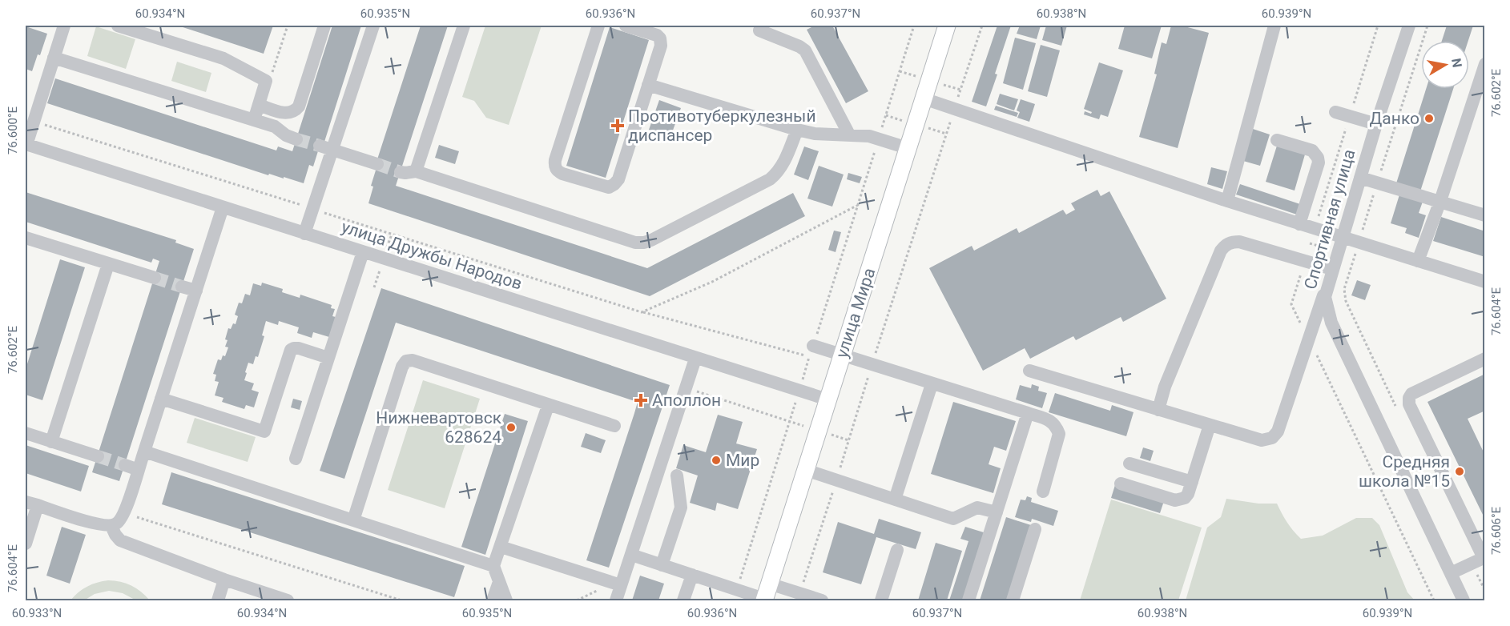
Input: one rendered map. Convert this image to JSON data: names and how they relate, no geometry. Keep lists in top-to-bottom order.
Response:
{
  "streets": {
    "main road": ["улица Мира"],
    "street": ["Спортивная улица", "улица Дружбы Народов"]
  },
  "crossings": [
    ["улица Дружбы Народов", "улица Мира"]
  ],
  "places": {
    "other": [
      "Данко",
      "Нижневартовск 628624",
      "Мир",
      "Средняя школа №15"
    ],
    "health": ["Противотуберкулезный диспансер", "Аполлон"]
  },
  "north": "right",
  "coordinates": [
    "60.934°N",
    "60.935°N",
    "60.936°N",
    "60.937°N",
    "60.938°N",
    "60.939°N",
    "76.602°E",
    "76.600°E",
    "76.604°E",
    "76.606°E",
    "60.933°N"
  ]
}
